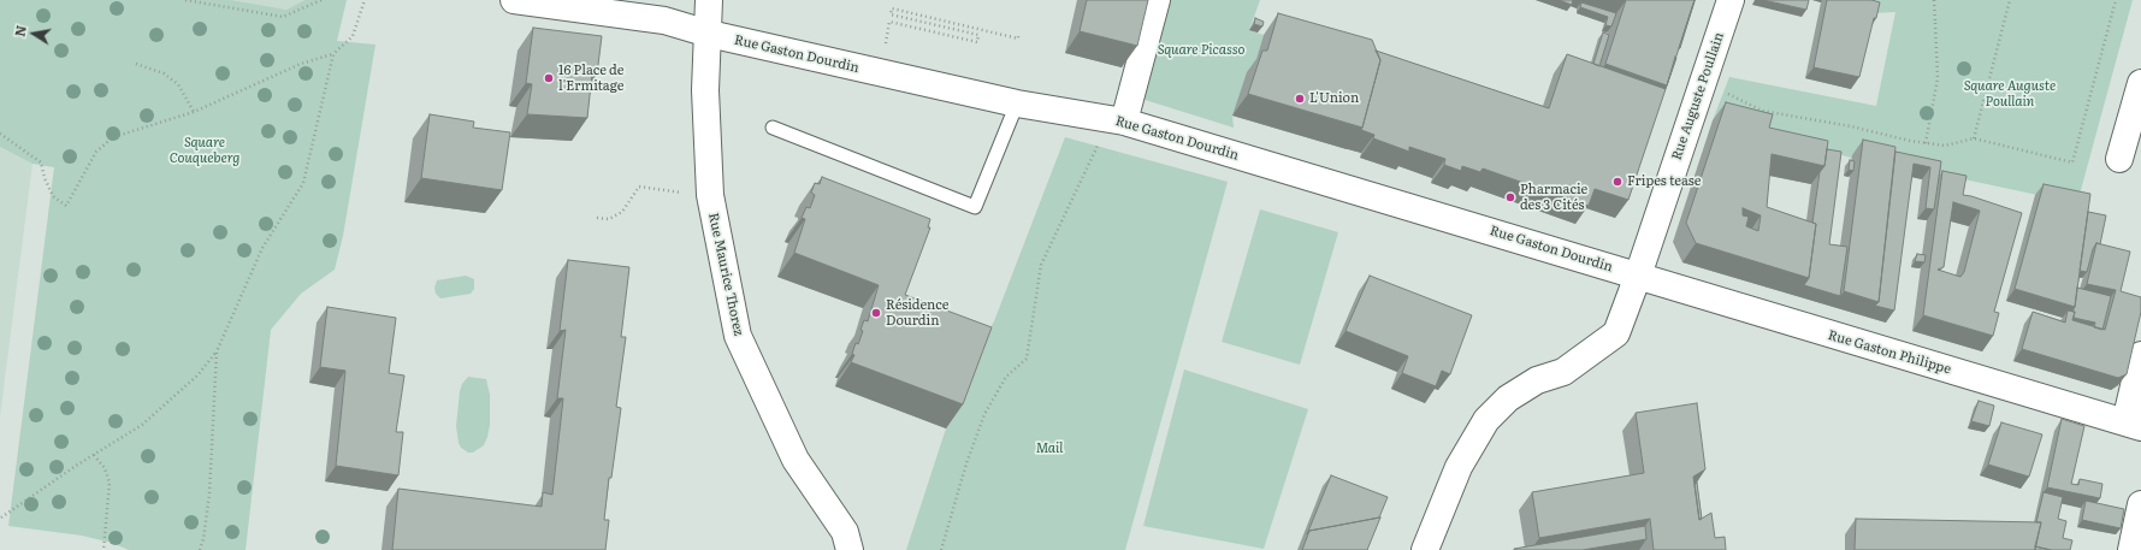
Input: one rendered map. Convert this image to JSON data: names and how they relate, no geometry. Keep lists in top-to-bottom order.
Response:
{
  "streets": {
    "street": [
      "Rue Gaston Dourdin",
      "Rue Auguste Poullain",
      "Rue Maurice Thorez",
      "Rue Gaston Philippe"
    ]
  },
  "crossings": [
    ["Rue Gaston Dourdin", "Rue Auguste Poullain"],
    ["Rue Gaston Dourdin", "Rue Maurice Thorez"],
    ["Rue Gaston Dourdin", "Rue Gaston Philippe"],
    ["Rue Auguste Poullain", "Rue Gaston Philippe"]
  ],
  "parks": [
    "Square Picasso",
    "Square Auguste Poullain",
    "Square Couqueberg",
    "Mail"
  ],
  "places": [
    "16 Place de l'Ermitage",
    "L'Union",
    "Fripes tease",
    "Pharmacie des 3 Cités",
    "Résidence Dourdin"
  ],
  "north": "left"
}
